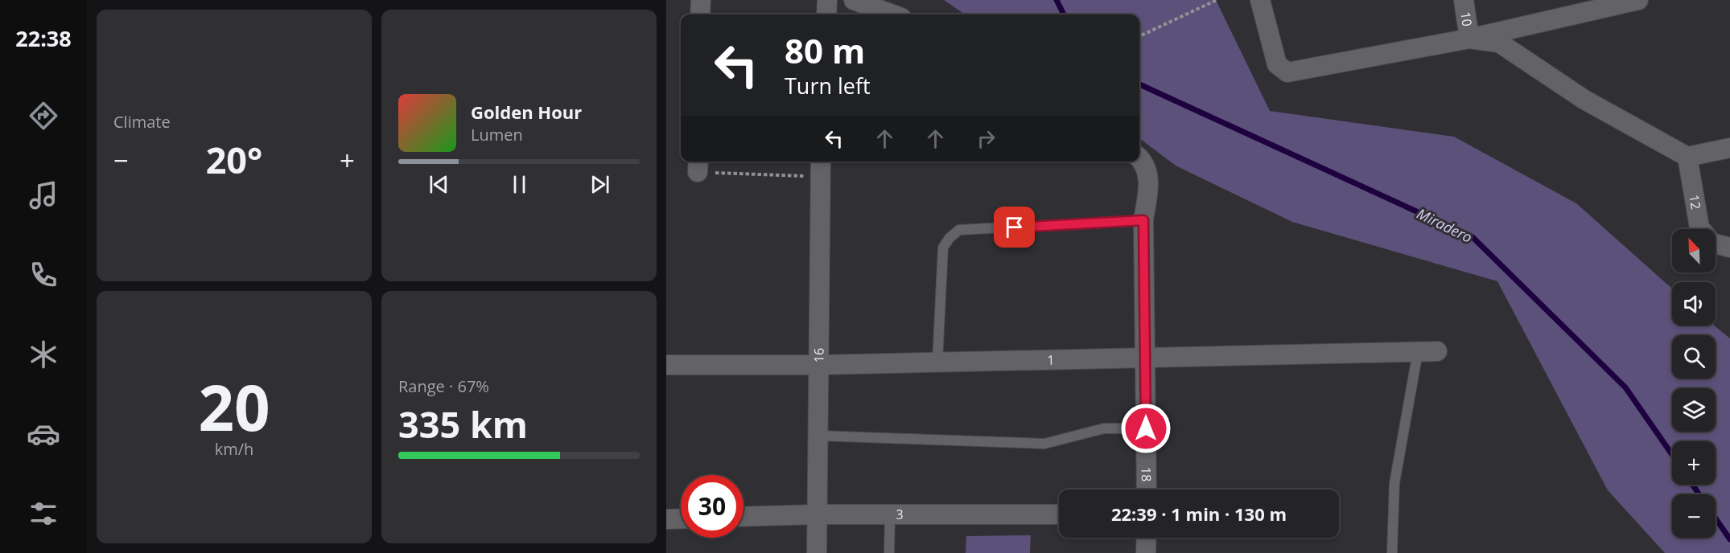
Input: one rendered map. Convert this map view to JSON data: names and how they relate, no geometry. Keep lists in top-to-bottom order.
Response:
{
  "streets": {
    "street": [
      "10",
      "12",
      "16",
      "1",
      "18",
      "3"
    ]
  },
  "crossings": [
    ["16", "1"],
    ["16", "3"],
    ["1", "18"]
  ],
  "water": ["Miradero"],
  "north": "top left",
  "page": {
    "tabs": "22:38",
    "tile": [
      "Climate",
      ["20", "km/h"],
      ["Range · 67%", "335 km"]
    ],
    "turn": ["80 m", "Turn left"],
    "song": ["Golden Hour", "Lumen"],
    "heat": ["−", "20°", "+"],
    "map_buttons": ["+", "−"],
    "limit": "30",
    "trip": "22:39 · 1 min · 130 m"
  }
}
